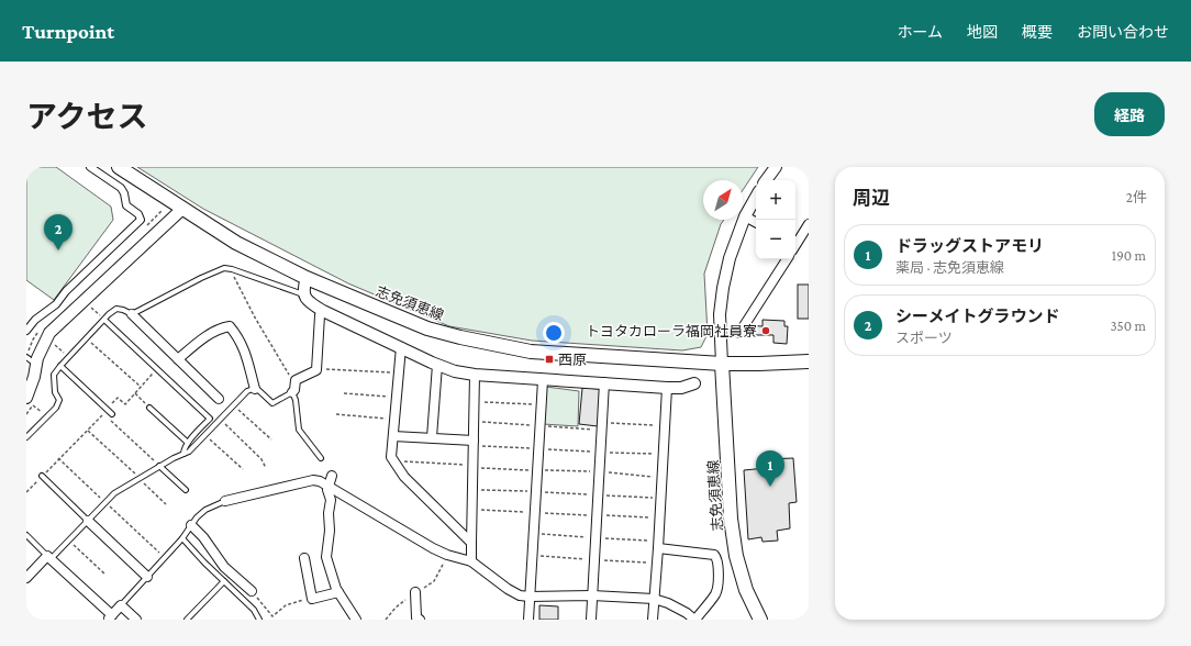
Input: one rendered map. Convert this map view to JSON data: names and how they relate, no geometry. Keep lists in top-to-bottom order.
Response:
{
  "streets": {
    "main road": ["志免須恵線"]
  },
  "places": {
    "other": ["トヨタカローラ福岡社員寮"],
    "transit": ["西原"]
  },
  "north": "top right",
  "page": {
    "header": "Turnpoint",
    "nav": [
      "ホーム",
      "地図",
      "概要",
      "お問い合わせ"
    ],
    "title": "アクセス",
    "buttons": "経路",
    "heading": ["周辺", "2件"],
    "map_buttons": ["+", "−"],
    "pins": ["2", "1"],
    "list": [
      {
        "mark": "1",
        "name": "ドラッグストアモリ",
        "note": "薬局 · 志免須恵線",
        "value": "190 m"
      },
      {
        "mark": "2",
        "name": "シーメイトグラウンド",
        "note": "スポーツ",
        "value": "350 m"
      }
    ]
  }
}
